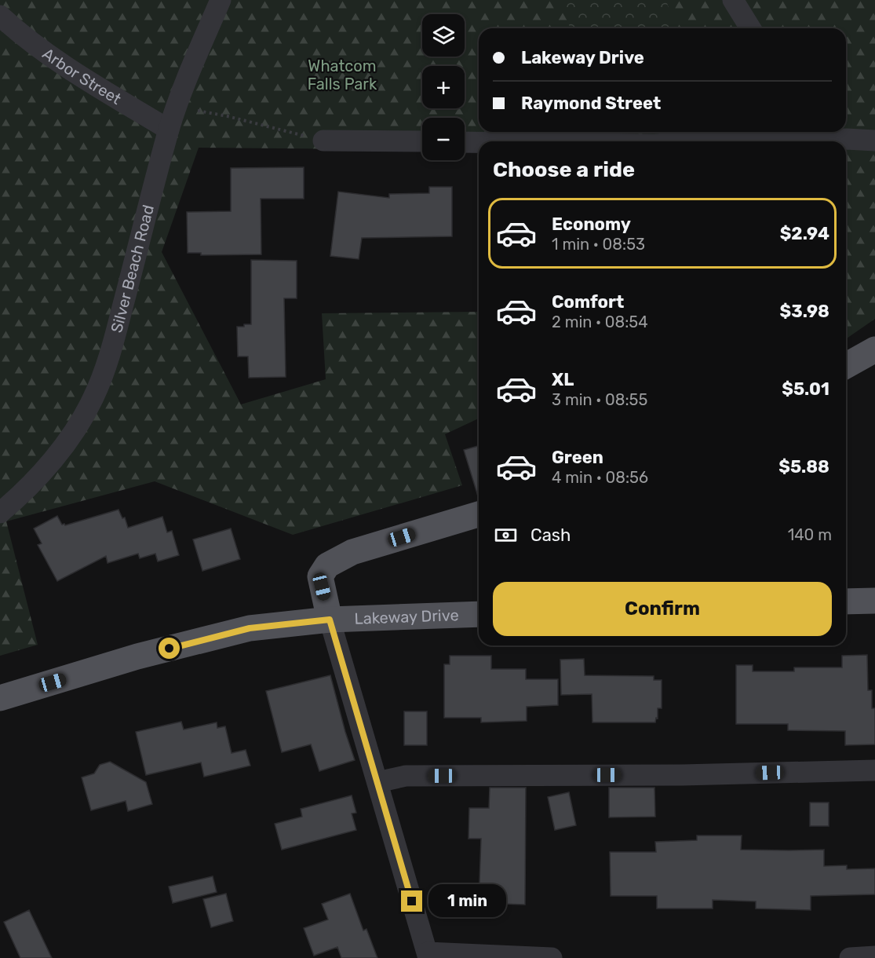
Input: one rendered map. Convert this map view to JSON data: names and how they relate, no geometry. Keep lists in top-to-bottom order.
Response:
{
  "streets": {
    "main road": ["Lakeway Drive"],
    "street": ["Arbor Street", "Silver Beach Road"]
  },
  "crossings": [
    ["Arbor Street", "Silver Beach Road"]
  ],
  "parks": ["Whatcom Falls Park"],
  "page": {
    "map_buttons": ["+", "−"],
    "banner": ["Lakeway Drive", "Raymond Street"],
    "heading": "Choose a ride",
    "list": [
      {
        "name": "Economy",
        "note": "1 min · 08:53",
        "value": "$2.94"
      },
      {
        "name": "Comfort",
        "note": "2 min · 08:54",
        "value": "$3.98"
      },
      {
        "name": "XL",
        "note": "3 min · 08:55",
        "value": "$5.01"
      },
      {
        "name": "Green",
        "note": "4 min · 08:56",
        "value": "$5.88"
      }
    ],
    "pay": ["Cash", "140 m"],
    "buttons": "Confirm",
    "bubble": "1 min"
  }
}
